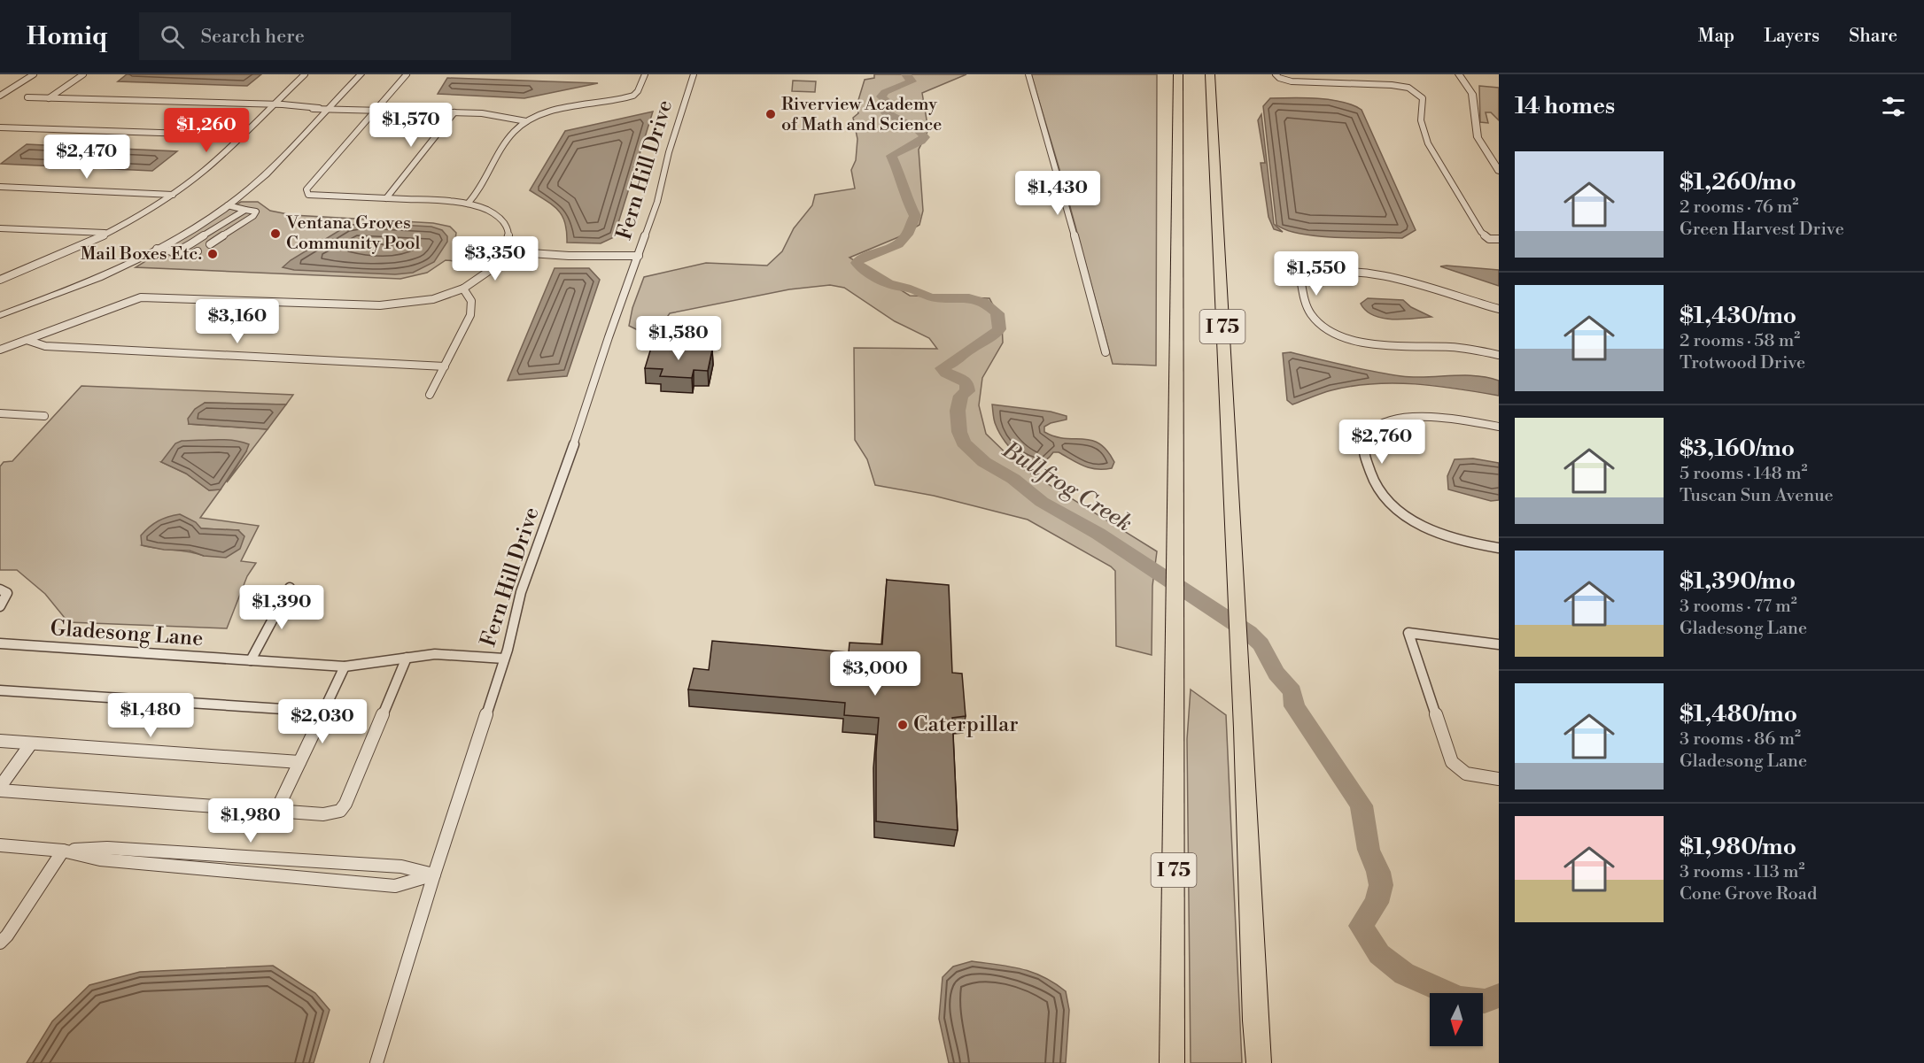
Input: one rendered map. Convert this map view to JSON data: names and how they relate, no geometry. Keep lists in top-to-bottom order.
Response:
{
  "streets": {
    "highway": ["I 75"],
    "street": ["Fern Hill Drive", "Gladesong Lane"]
  },
  "crossings": [
    ["Fern Hill Drive", "Gladesong Lane"]
  ],
  "water": ["Bullfrog Creek"],
  "places": [
    "Riverview Academy of Math and Science",
    "Ventana Groves Community Pool",
    "Mail Boxes Etc.",
    "Caterpillar"
  ],
  "north": "bottom",
  "page": {
    "header": "Homiq",
    "search": "Search here",
    "nav": ["Map", "Layers", "Share"],
    "heading": "14 homes",
    "price": [
      "$1,570",
      "$1,260",
      "$2,470",
      "$1,430",
      "$3,350",
      "$1,550",
      "$3,160",
      "$1,580",
      "$2,760",
      "$1,390",
      "$3,000",
      "$1,480",
      "$2,030",
      "$1,980"
    ],
    "list": [
      {
        "name": "$1,260/mo",
        "note": "2 rooms · 76 m² · Green Harvest Drive"
      },
      {
        "name": "$1,430/mo",
        "note": "2 rooms · 58 m² · Trotwood Drive"
      },
      {
        "name": "$3,160/mo",
        "note": "5 rooms · 148 m² · Tuscan Sun Avenue"
      },
      {
        "name": "$1,390/mo",
        "note": "3 rooms · 77 m² · Gladesong Lane"
      },
      {
        "name": "$1,480/mo",
        "note": "3 rooms · 86 m² · Gladesong Lane"
      },
      {
        "name": "$1,980/mo",
        "note": "3 rooms · 113 m² · Cone Grove Road"
      }
    ]
  }
}
